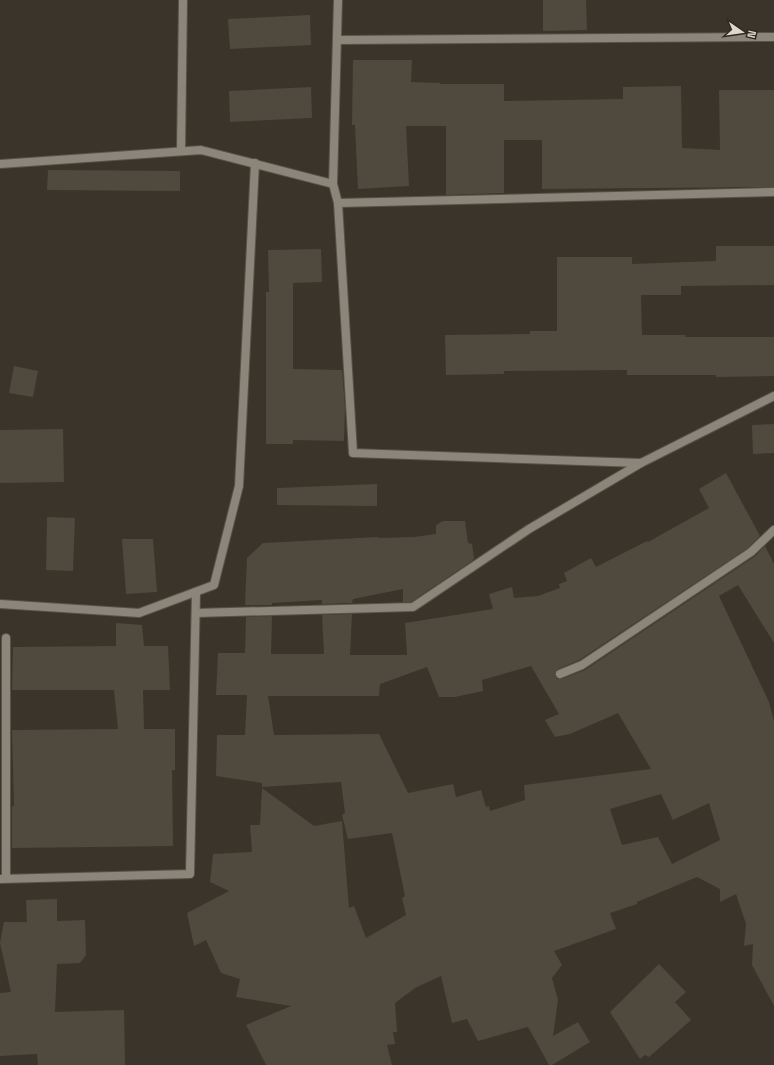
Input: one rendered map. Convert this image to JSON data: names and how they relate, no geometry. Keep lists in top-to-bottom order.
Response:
{
  "north": "right"
}
